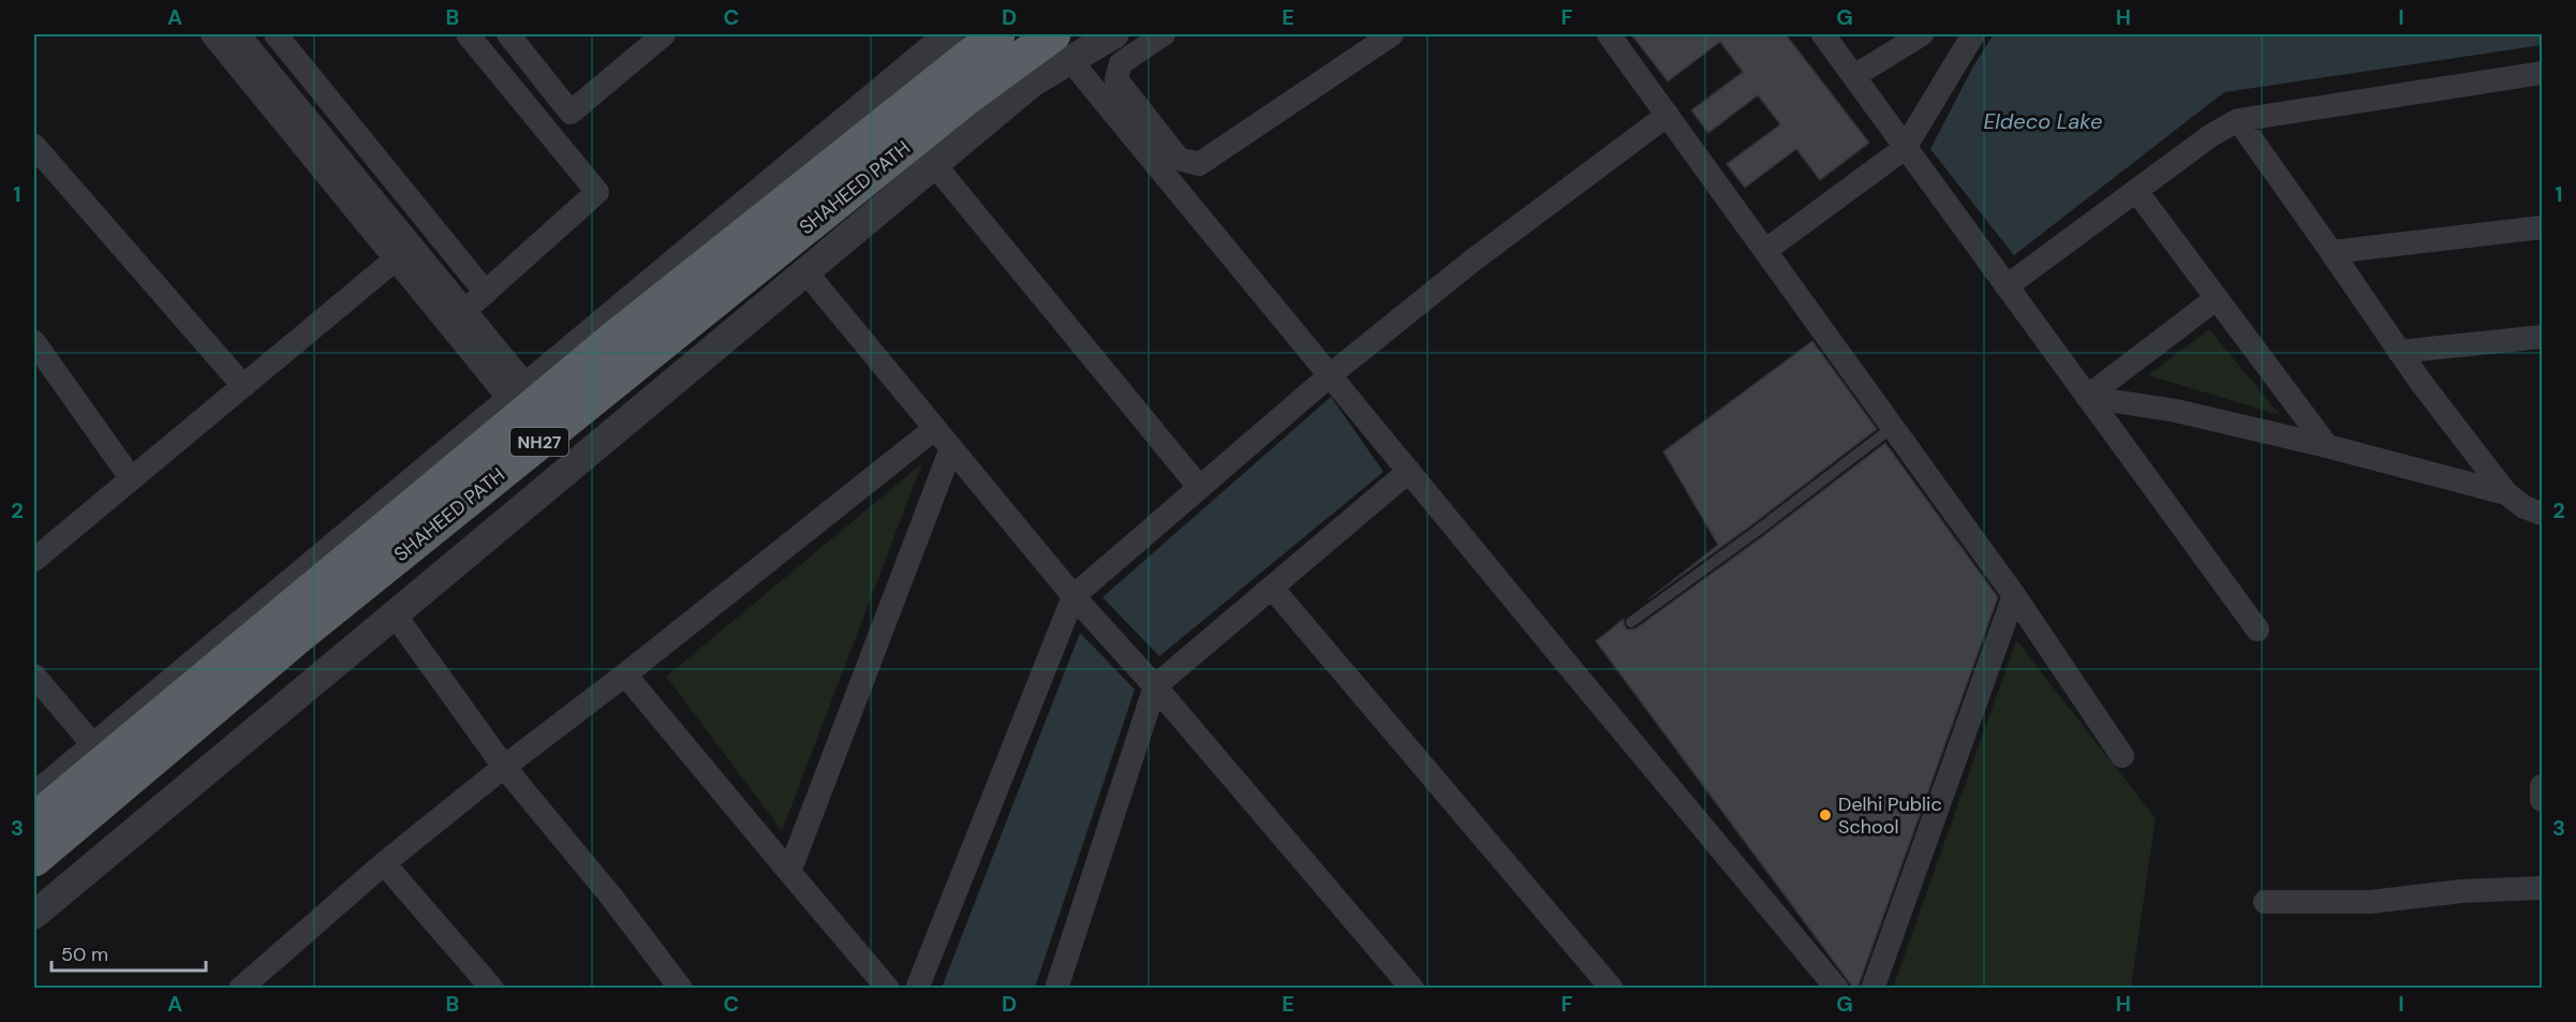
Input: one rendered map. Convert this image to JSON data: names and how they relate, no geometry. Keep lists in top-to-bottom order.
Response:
{
  "streets": {
    "highway": ["SHAHEED PATH", "NH27"]
  },
  "water": ["Eldeco Lake"],
  "places": ["Delhi Public School"],
  "scale_bar": "50 m",
  "grid": {
    "columns": [
      "A",
      "B",
      "C",
      "D",
      "E",
      "F",
      "G",
      "H",
      "I"
    ],
    "rows": ["1", "2", "3"]
  }
}
